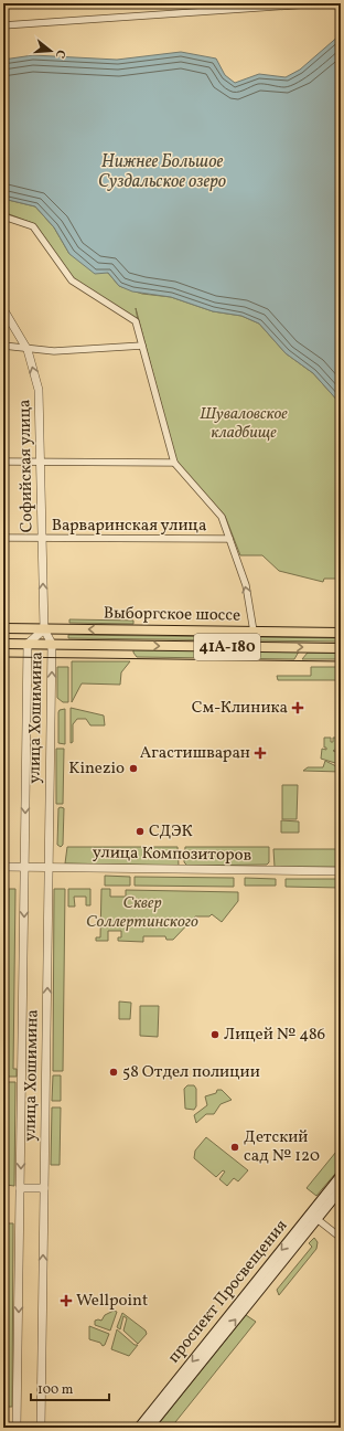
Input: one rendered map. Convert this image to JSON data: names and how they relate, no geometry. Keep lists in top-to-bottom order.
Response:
{
  "streets": {
    "main road": ["Выборгское шоссе", "41А-180", "проспект Просвещения"],
    "street": [
      "Софийская улица",
      "Варваринская улица",
      "улица Хошимина",
      "улица Композиторов"
    ]
  },
  "crossings": [
    ["Софийская улица", "Варваринская улица"],
    ["Софийская улица", "Выборгское шоссе"],
    ["Софийская улица", "улица Хошимина"],
    ["Выборгское шоссе", "улица Хошимина"],
    ["улица Хошимина", "улица Композиторов"]
  ],
  "one_way": ["Софийская улица"],
  "water": ["Нижнее Большое Суздальское озеро"],
  "parks": ["Шуваловское кладбище", "Сквер Соллертинского"],
  "places": {
    "health": ["См-Клиника", "Агастишваран", "Wellpoint"],
    "other": [
      "Kinezio",
      "СДЭК",
      "Лицей № 486",
      "58 Отдел полиции",
      "Детский сад № 120"
    ]
  },
  "scale_bar": "100 m",
  "north": "right"
}
